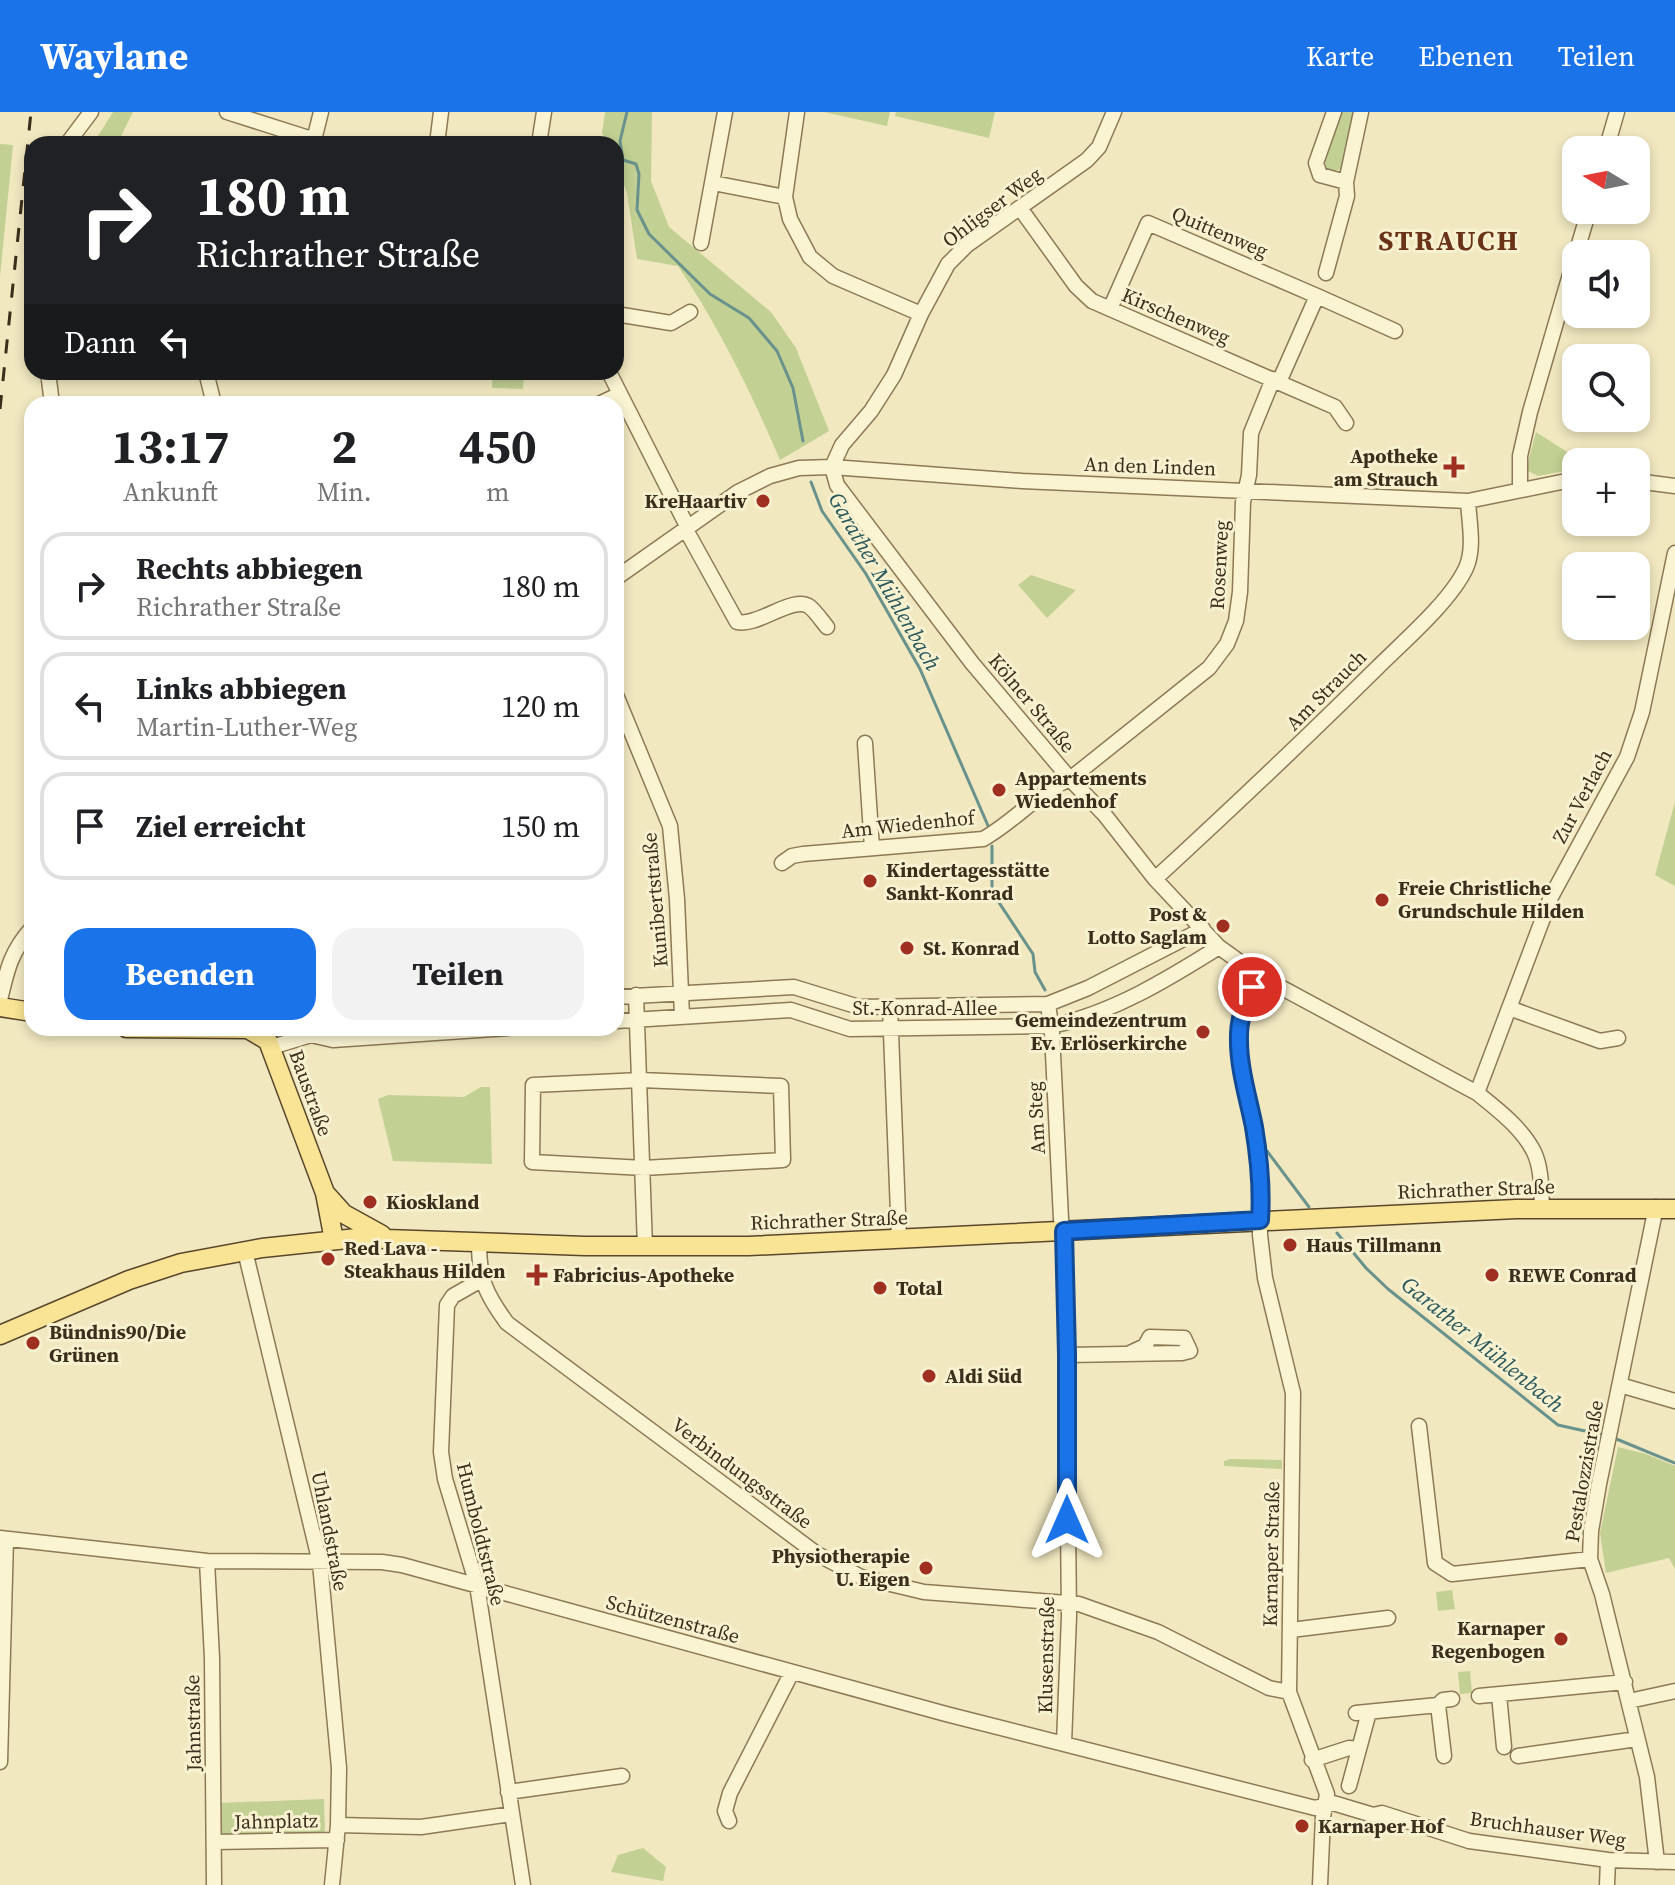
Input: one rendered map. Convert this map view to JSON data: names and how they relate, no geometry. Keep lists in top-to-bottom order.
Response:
{
  "streets": {
    "main road": ["Baustraße", "Richrather Straße"],
    "street": [
      "Ohligser Weg",
      "Quittenweg",
      "Kirschenweg",
      "An den Linden",
      "Rosenweg",
      "Am Strauch",
      "Kölner Straße",
      "Zur Verlach",
      "Am Wiedenhof",
      "Kunibertstraße",
      "St.-Konrad-Allee",
      "Am Steg",
      "Pestalozzistraße",
      "Verbindungsstraße",
      "Uhlandstraße",
      "Humboldtstraße",
      "Karnaper Straße",
      "Schützenstraße",
      "Klusenstraße",
      "Jahnstraße",
      "Jahnplatz",
      "Bruchhauser Weg"
    ]
  },
  "crossings": [
    ["Ohligser Weg", "Kirschenweg"],
    ["Ohligser Weg", "An den Linden"],
    ["Ohligser Weg", "Kölner Straße"],
    ["Quittenweg", "Kirschenweg"],
    ["Kirschenweg", "Rosenweg"],
    ["An den Linden", "Rosenweg"],
    ["An den Linden", "Am Strauch"],
    ["An den Linden", "Kölner Straße"],
    ["Rosenweg", "Kölner Straße"],
    ["Rosenweg", "Am Wiedenhof"],
    ["Am Strauch", "Kölner Straße"],
    ["Kölner Straße", "Zur Verlach"],
    ["Kölner Straße", "Am Wiedenhof"],
    ["Kölner Straße", "St.-Konrad-Allee"],
    ["Kölner Straße", "Richrather Straße"],
    ["Kölner Straße", "Karnaper Straße"],
    ["Kunibertstraße", "St.-Konrad-Allee"],
    ["St.-Konrad-Allee", "Am Steg"],
    ["Baustraße", "Richrather Straße"],
    ["Am Steg", "Richrather Straße"],
    ["Am Steg", "Klusenstraße"],
    ["Richrather Straße", "Pestalozzistraße"],
    ["Richrather Straße", "Verbindungsstraße"],
    ["Richrather Straße", "Uhlandstraße"],
    ["Richrather Straße", "Karnaper Straße"],
    ["Richrather Straße", "Klusenstraße"],
    ["Pestalozzistraße", "Bruchhauser Weg"],
    ["Verbindungsstraße", "Humboldtstraße"],
    ["Verbindungsstraße", "Karnaper Straße"],
    ["Verbindungsstraße", "Klusenstraße"],
    ["Uhlandstraße", "Schützenstraße"],
    ["Uhlandstraße", "Jahnplatz"],
    ["Humboldtstraße", "Schützenstraße"],
    ["Karnaper Straße", "Schützenstraße"],
    ["Karnaper Straße", "Bruchhauser Weg"],
    ["Schützenstraße", "Klusenstraße"],
    ["Schützenstraße", "Jahnstraße"],
    ["Schützenstraße", "Bruchhauser Weg"],
    ["Jahnstraße", "Jahnplatz"]
  ],
  "districts": ["STRAUCH"],
  "water": ["Garather Mühlenbach"],
  "places": {
    "health": ["Apotheke am Strauch", "Fabricius-Apotheke"],
    "other": [
      "KreHaartiv",
      "Appartements Wiedenhof",
      "Kindertagesstätte Sankt-Konrad",
      "Freie Christliche Grundschule Hilden",
      "Post & Lotto Saglam",
      "St. Konrad",
      "Gemeindezentrum Ev. Erlöserkirche",
      "Kioskland",
      "Haus Tillmann",
      "Red Lava - Steakhaus Hilden",
      "REWE Conrad",
      "Total",
      "Bündnis90/Die Grünen",
      "Aldi Süd",
      "Physiotherapie U. Eigen",
      "Karnaper Regenbogen",
      "Karnaper Hof"
    ]
  },
  "north": "left",
  "page": {
    "header": "Waylane",
    "nav": ["Karte", "Ebenen", "Teilen"],
    "map_buttons": ["+", "−"],
    "turn": ["180 m", "Richrather Straße"],
    "then": "Dann",
    "eta": [
      "13:17",
      "Ankunft",
      "2",
      "Min.",
      "450",
      "m"
    ],
    "list": [
      {
        "name": "Rechts abbiegen",
        "note": "Richrather Straße",
        "value": "180 m"
      },
      {
        "name": "Links abbiegen",
        "note": "Martin-Luther-Weg",
        "value": "120 m"
      },
      {
        "name": "Ziel erreicht",
        "value": "150 m"
      }
    ],
    "buttons": ["Beenden", "Teilen"]
  }
}
